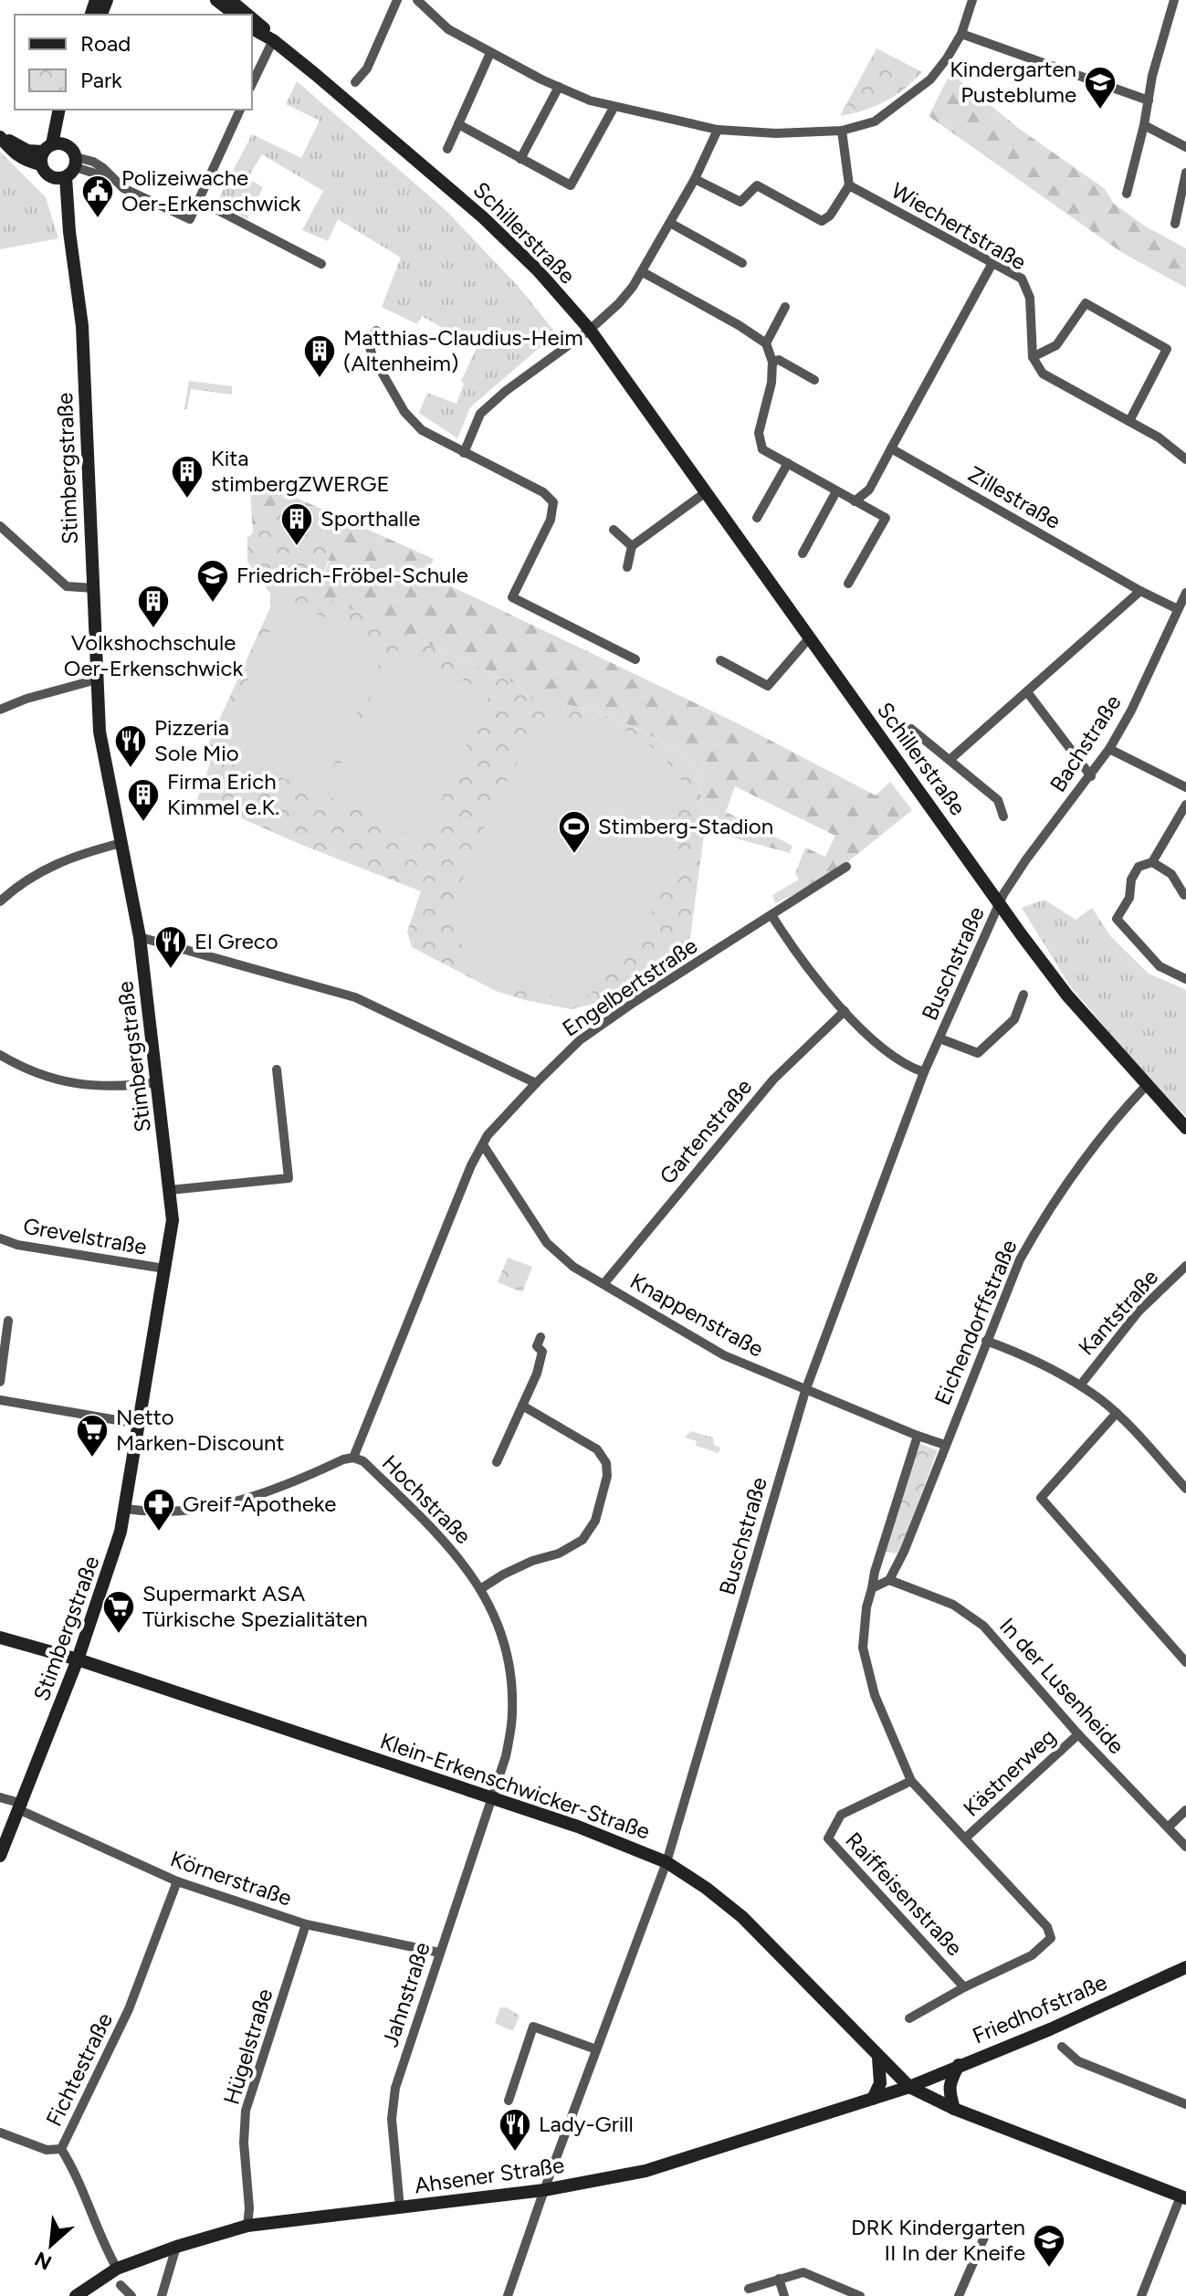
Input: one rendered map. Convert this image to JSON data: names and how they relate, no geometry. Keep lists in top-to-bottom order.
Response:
{
  "streets": {
    "street": [
      "Wiechertstraße",
      "Schillerstraße",
      "Stimbergstraße",
      "Zillestraße",
      "Bachstraße",
      "Buschstraße",
      "Engelbertstraße",
      "Gartenstraße",
      "Grevelstraße",
      "Kantstraße",
      "Knappenstraße",
      "Eichendorffstraße",
      "Hochstraße",
      "In der Lusenheide",
      "Kästnerweg",
      "Klein-Erkenschwicker-Straße",
      "Körnerstraße",
      "Raiffeisenstraße",
      "Jahnstraße",
      "Friedhofstraße",
      "Hügelstraße",
      "Fichtestraße",
      "Ahsener Straße"
    ]
  },
  "crossings": [
    ["Schillerstraße", "Bachstraße"],
    ["Schillerstraße", "Buschstraße"],
    ["Schillerstraße", "Eichendorffstraße"],
    ["Stimbergstraße", "Grevelstraße"],
    ["Stimbergstraße", "Hochstraße"],
    ["Stimbergstraße", "Klein-Erkenschwicker-Straße"],
    ["Stimbergstraße", "Körnerstraße"],
    ["Zillestraße", "Bachstraße"],
    ["Bachstraße", "Buschstraße"],
    ["Buschstraße", "Knappenstraße"],
    ["Buschstraße", "Klein-Erkenschwicker-Straße"],
    ["Buschstraße", "Ahsener Straße"],
    ["Engelbertstraße", "Knappenstraße"],
    ["Engelbertstraße", "Hochstraße"],
    ["Gartenstraße", "Knappenstraße"],
    ["Knappenstraße", "Eichendorffstraße"],
    ["Eichendorffstraße", "In der Lusenheide"],
    ["Hochstraße", "Klein-Erkenschwicker-Straße"],
    ["Hochstraße", "Jahnstraße"],
    ["In der Lusenheide", "Kästnerweg"],
    ["Klein-Erkenschwicker-Straße", "Jahnstraße"],
    ["Klein-Erkenschwicker-Straße", "Friedhofstraße"],
    ["Klein-Erkenschwicker-Straße", "Ahsener Straße"],
    ["Körnerstraße", "Jahnstraße"],
    ["Körnerstraße", "Hügelstraße"],
    ["Körnerstraße", "Fichtestraße"],
    ["Jahnstraße", "Ahsener Straße"],
    ["Friedhofstraße", "Ahsener Straße"],
    ["Hügelstraße", "Ahsener Straße"],
    ["Fichtestraße", "Ahsener Straße"]
  ],
  "places": {
    "school or university": ["Kindergarten Pusteblume", "Friedrich-Fröbel-Schule", "DRK Kindergarten II In der Kneife"],
    "public building": ["Polizeiwache Oer-Erkenschwick"],
    "building": [
      "Matthias-Claudius-Heim (Altenheim)",
      "Kita stimbergZWERGE",
      "Sporthalle",
      "Volkshochschule Oer-Erkenschwick",
      "Firma Erich Kimmel e.K."
    ],
    "restaurant": ["Pizzeria Sole Mio", "El Greco", "Lady-Grill"],
    "sports": ["Stimberg-Stadion"],
    "supermarket": ["Netto Marken-Discount", "Supermarkt ASA Türkische Spezialitäten"],
    "pharmacy": ["Greif-Apotheke"]
  },
  "legend": ["Road", "Park"],
  "north": "bottom left"
}
